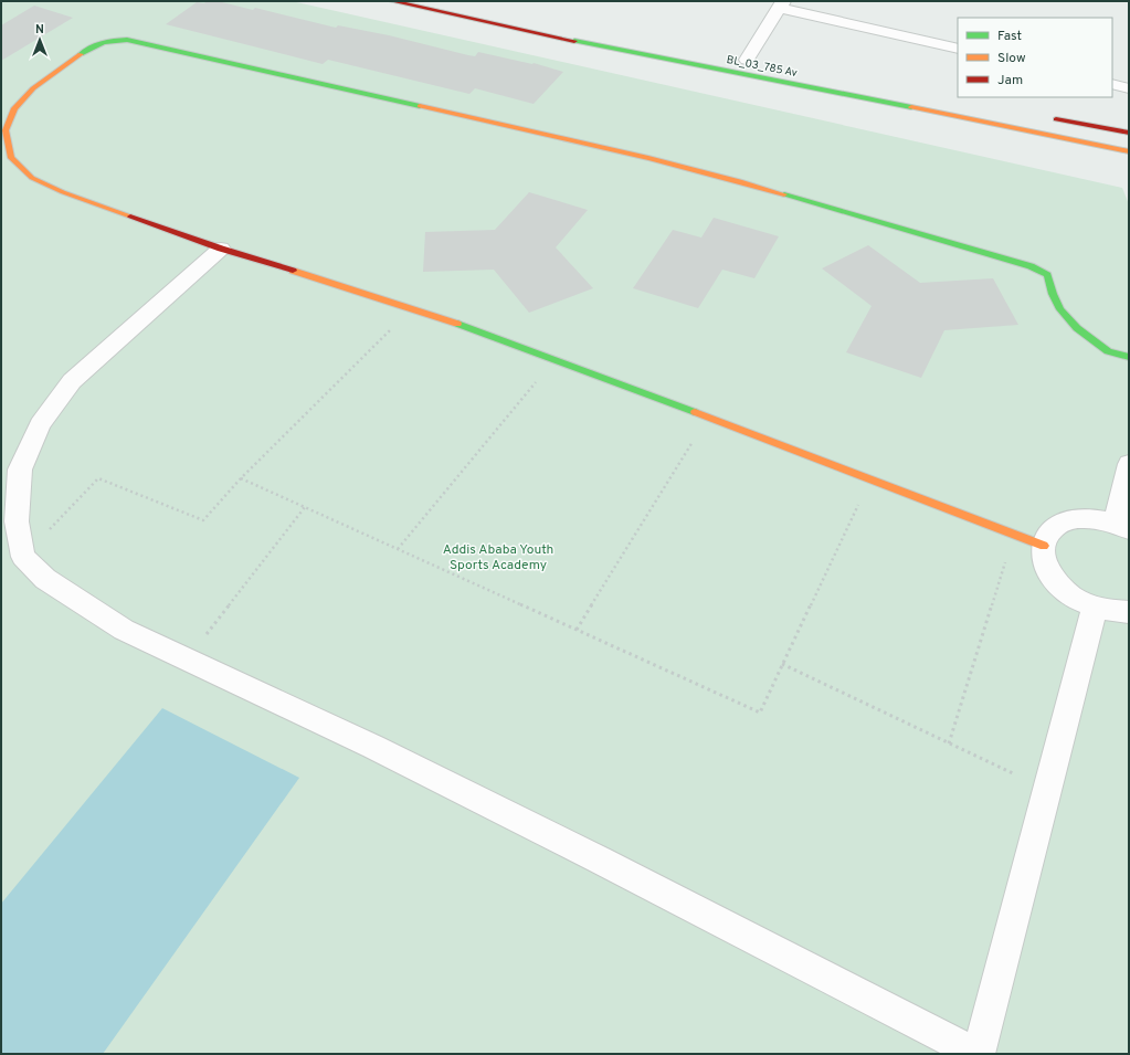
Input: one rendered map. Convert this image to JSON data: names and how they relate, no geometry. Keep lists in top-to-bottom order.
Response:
{
  "streets": {
    "street": ["BL_03_785 Av"]
  },
  "parks": ["Addis Ababa Youth Sports Academy"],
  "legend": ["Fast", "Slow", "Jam"],
  "north": "top"
}
